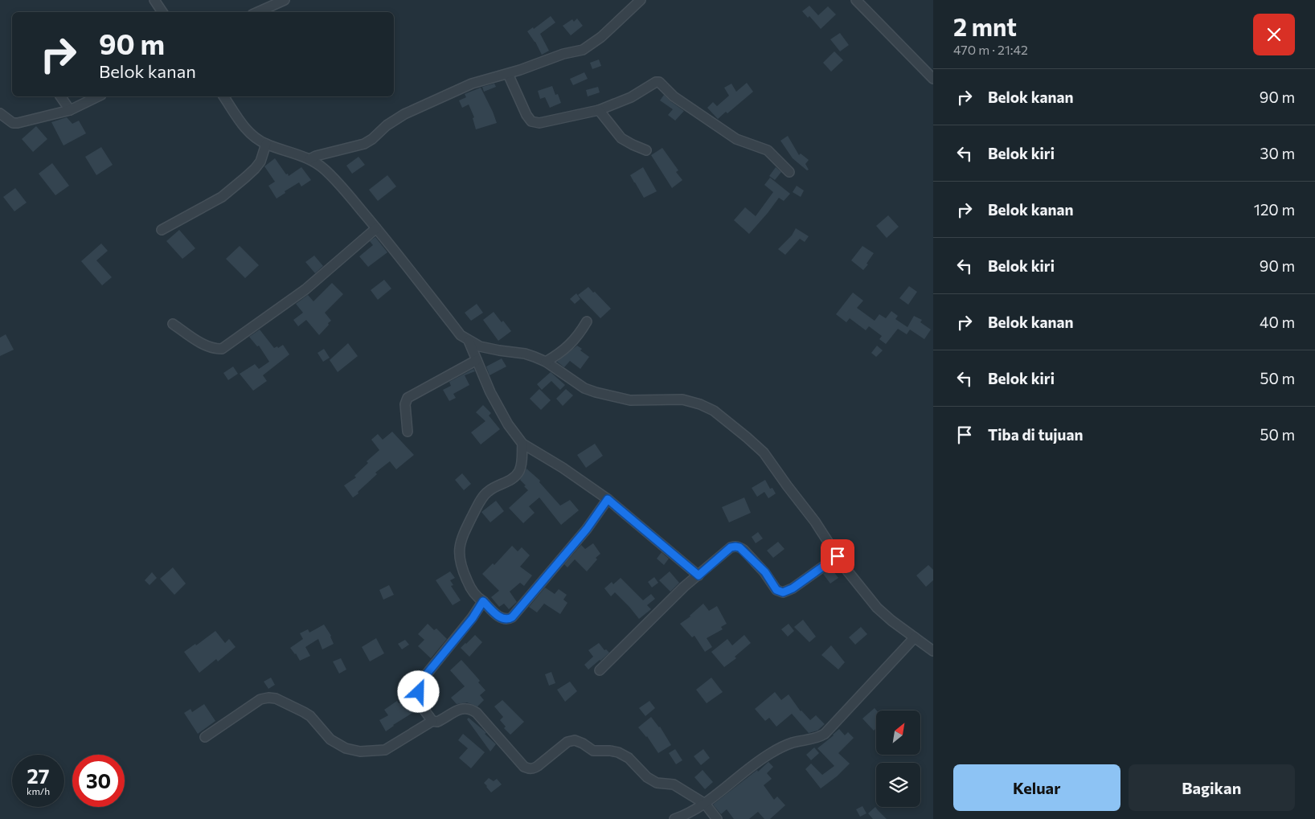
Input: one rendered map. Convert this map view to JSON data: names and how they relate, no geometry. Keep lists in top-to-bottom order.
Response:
{
  "north": "top right",
  "page": {
    "heading": ["2 mnt", "470 m · 21:42"],
    "turn": ["90 m", "Belok kanan"],
    "list": [
      {
        "name": "Belok kanan",
        "value": "90 m"
      },
      {
        "name": "Belok kiri",
        "value": "30 m"
      },
      {
        "name": "Belok kanan",
        "value": "120 m"
      },
      {
        "name": "Belok kiri",
        "value": "90 m"
      },
      {
        "name": "Belok kanan",
        "value": "40 m"
      },
      {
        "name": "Belok kiri",
        "value": "50 m"
      },
      {
        "name": "Tiba di tujuan",
        "value": "50 m"
      }
    ],
    "speed": "27 km/h",
    "limit": "30",
    "buttons": ["Keluar", "Bagikan"]
  }
}
